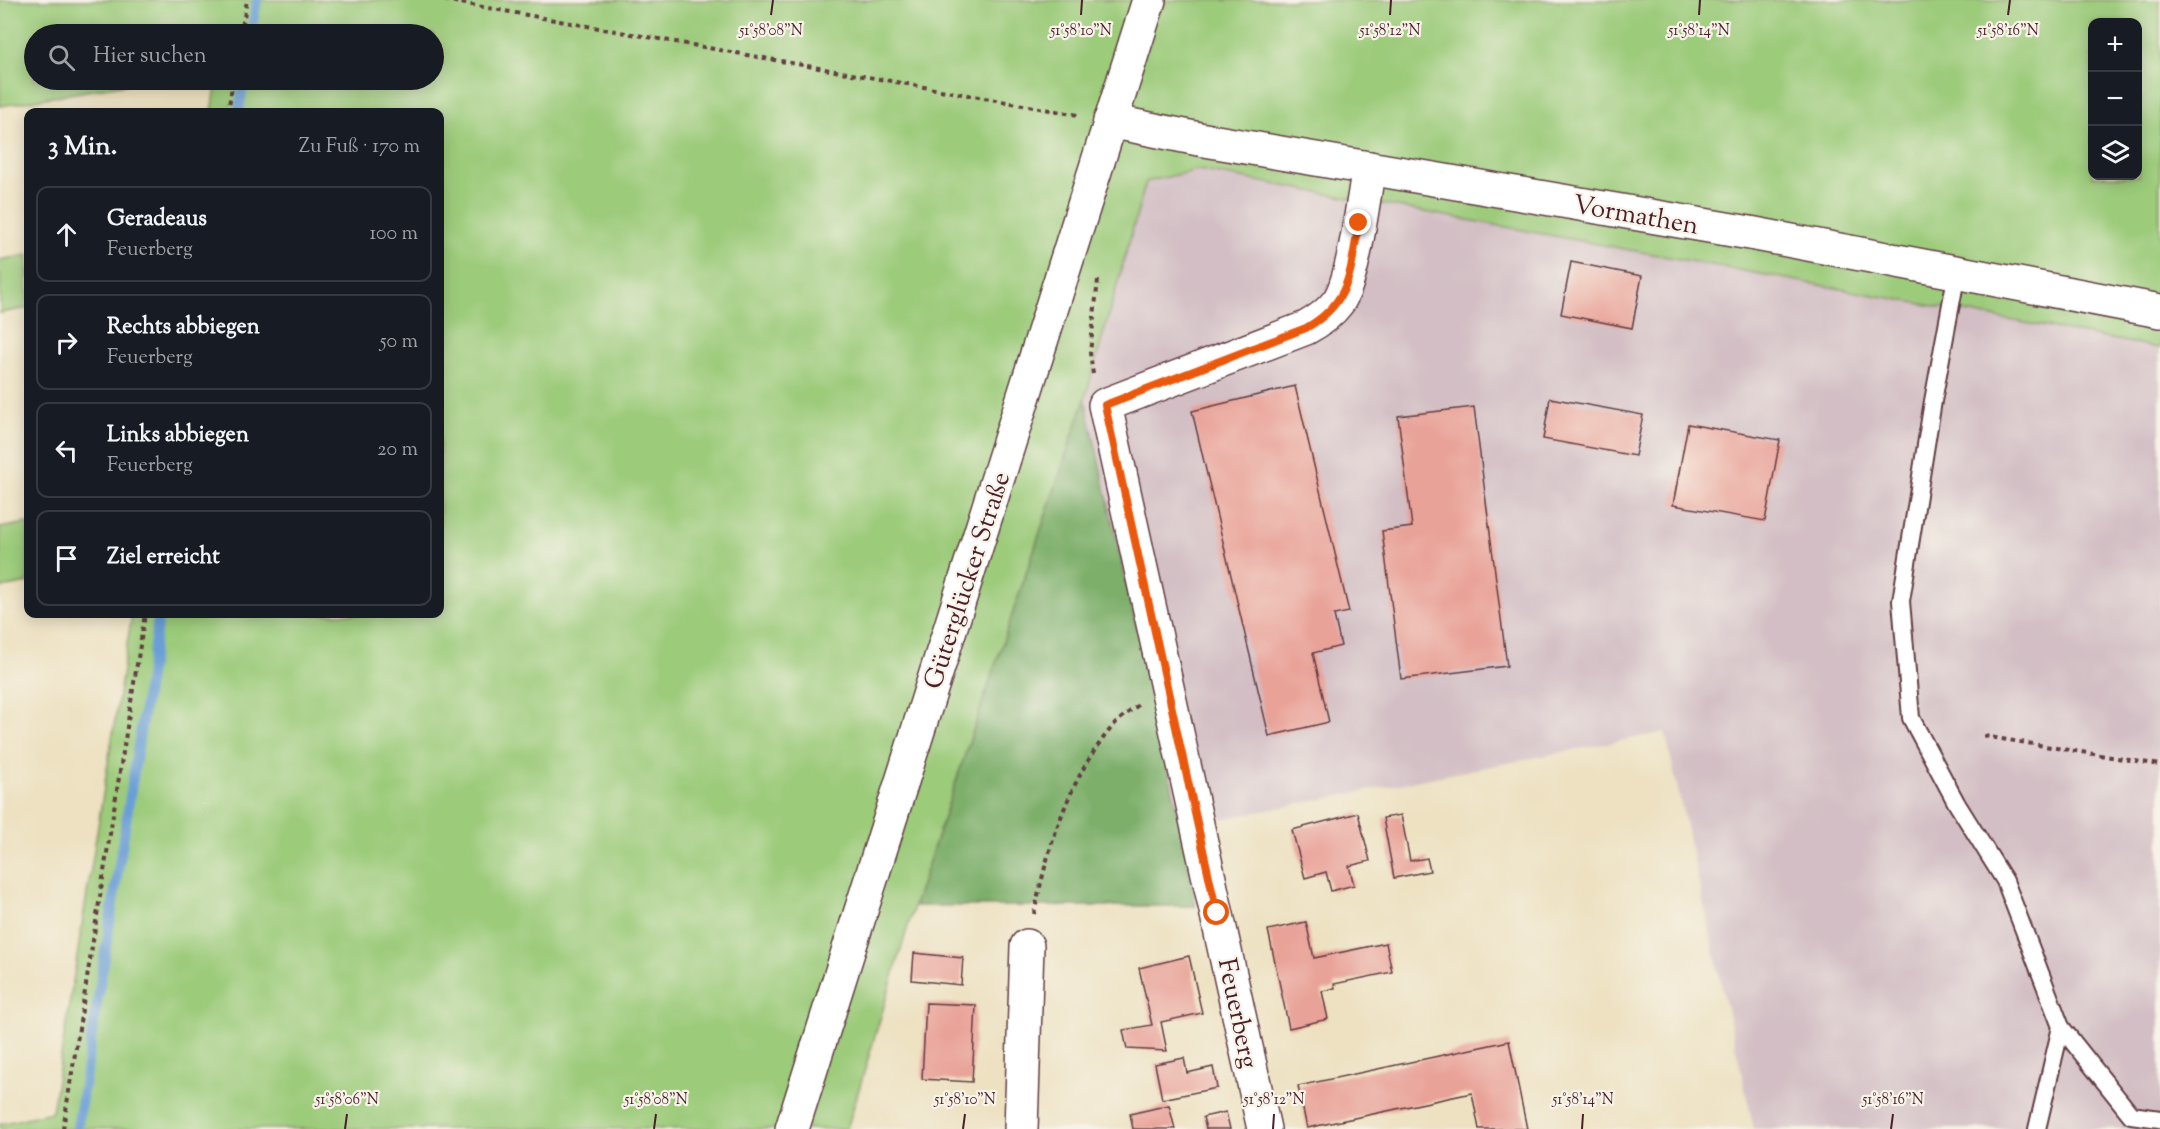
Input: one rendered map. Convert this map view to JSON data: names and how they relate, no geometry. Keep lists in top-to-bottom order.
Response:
{
  "streets": {
    "street": ["Vormathen", "Güterglücker Straße", "Feuerberg"]
  },
  "crossings": [
    ["Vormathen", "Güterglücker Straße"],
    ["Vormathen", "Feuerberg"]
  ],
  "page": {
    "map_buttons": ["+", "−"],
    "search": "Hier suchen",
    "heading": ["3 Min.", "Zu Fuß · 170 m"],
    "list": [
      ["Geradeaus", "Feuerberg", "100 m"],
      ["Rechts abbiegen", "Feuerberg", "50 m"],
      ["Links abbiegen", "Feuerberg", "20 m"],
      "Ziel erreicht"
    ]
  },
  "coordinates": [
    "51°58'08\"N",
    "51°58'10\"N",
    "51°58'12\"N",
    "51°58'14\"N",
    "51°58'16\"N",
    "51°58'06\"N"
  ]
}
